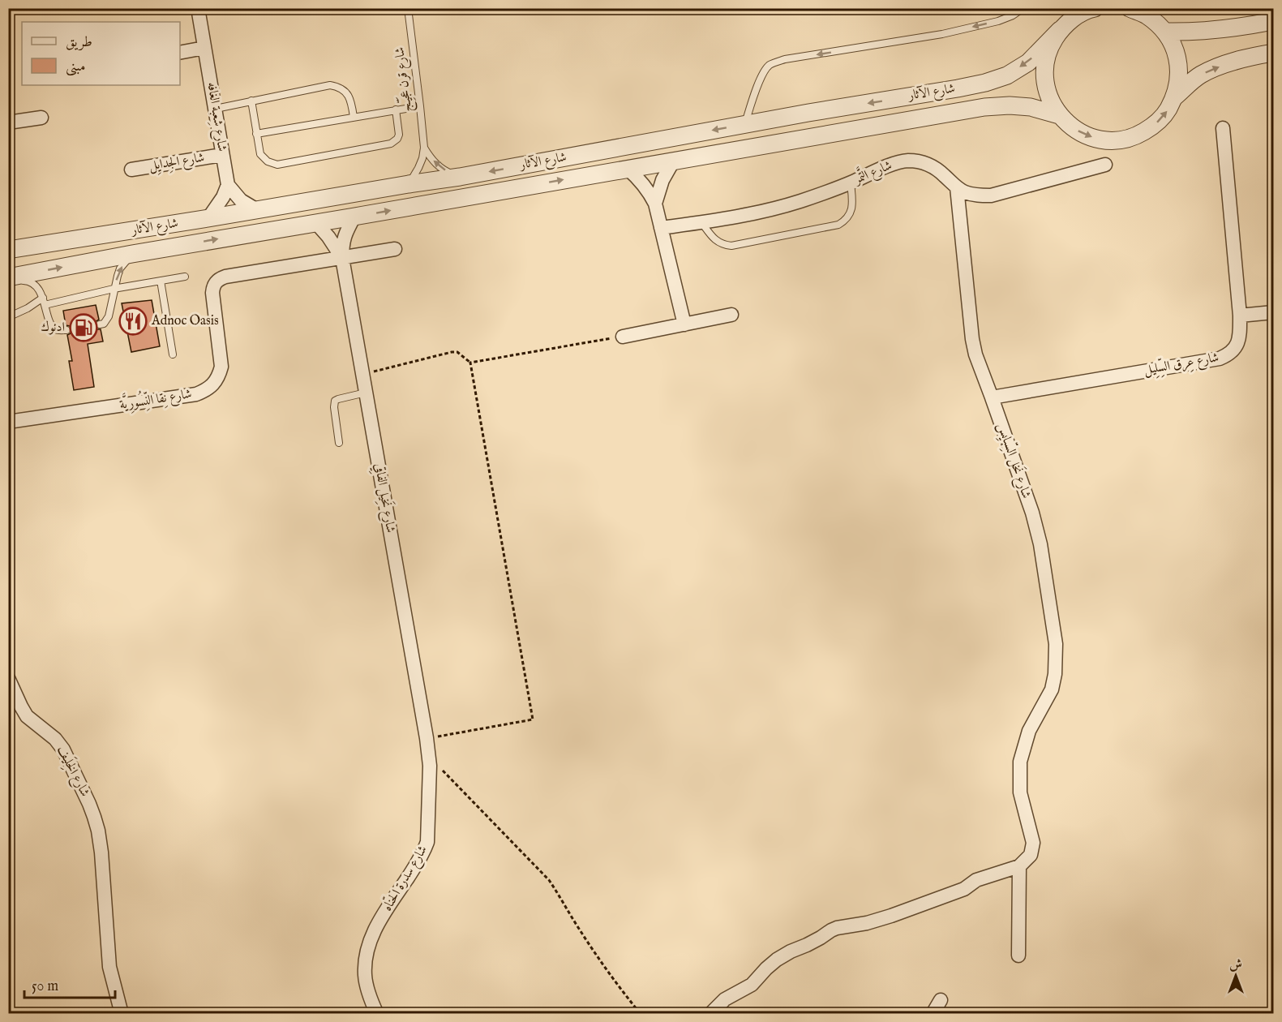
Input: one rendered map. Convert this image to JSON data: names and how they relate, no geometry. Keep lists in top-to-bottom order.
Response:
{
  "streets": {
    "street": [
      "شارع الآثار",
      "شارع شِعبة الغافه",
      "شارع الجِدايِل",
      "شارع التَّمر",
      "شارع عِرق السِّلِيل",
      "شارع نِقا النِّسُورِيَّة",
      "شارع نَخل السِّبايِس",
      "شارع نَخِيل الفاقِي",
      "شارع الخِلَيف",
      "شارع سدرة الحنّاه"
    ],
    "lane": ["شارع قرن عجَيِّج"]
  },
  "crossings": [
    ["شارع قرن عجَيِّج", "شارع الآثار"],
    ["شارع الآثار", "شارع نَخِيل الفاقِي"],
    ["شارع شِعبة الغافه", "شارع الجِدايِل"],
    ["شارع التَّمر", "شارع نَخل السِّبايِس"],
    ["شارع عِرق السِّلِيل", "شارع نَخل السِّبايِس"],
    ["شارع نِقا النِّسُورِيَّة", "شارع نَخِيل الفاقِي"],
    ["شارع نَخِيل الفاقِي", "شارع سدرة الحنّاه"]
  ],
  "places": {
    "restaurant": ["Adnoc Oasis"],
    "fuel station": ["ادنوك"]
  },
  "legend": ["طريق", "مبنى"],
  "scale_bar": "50 m",
  "north": "top"
}
